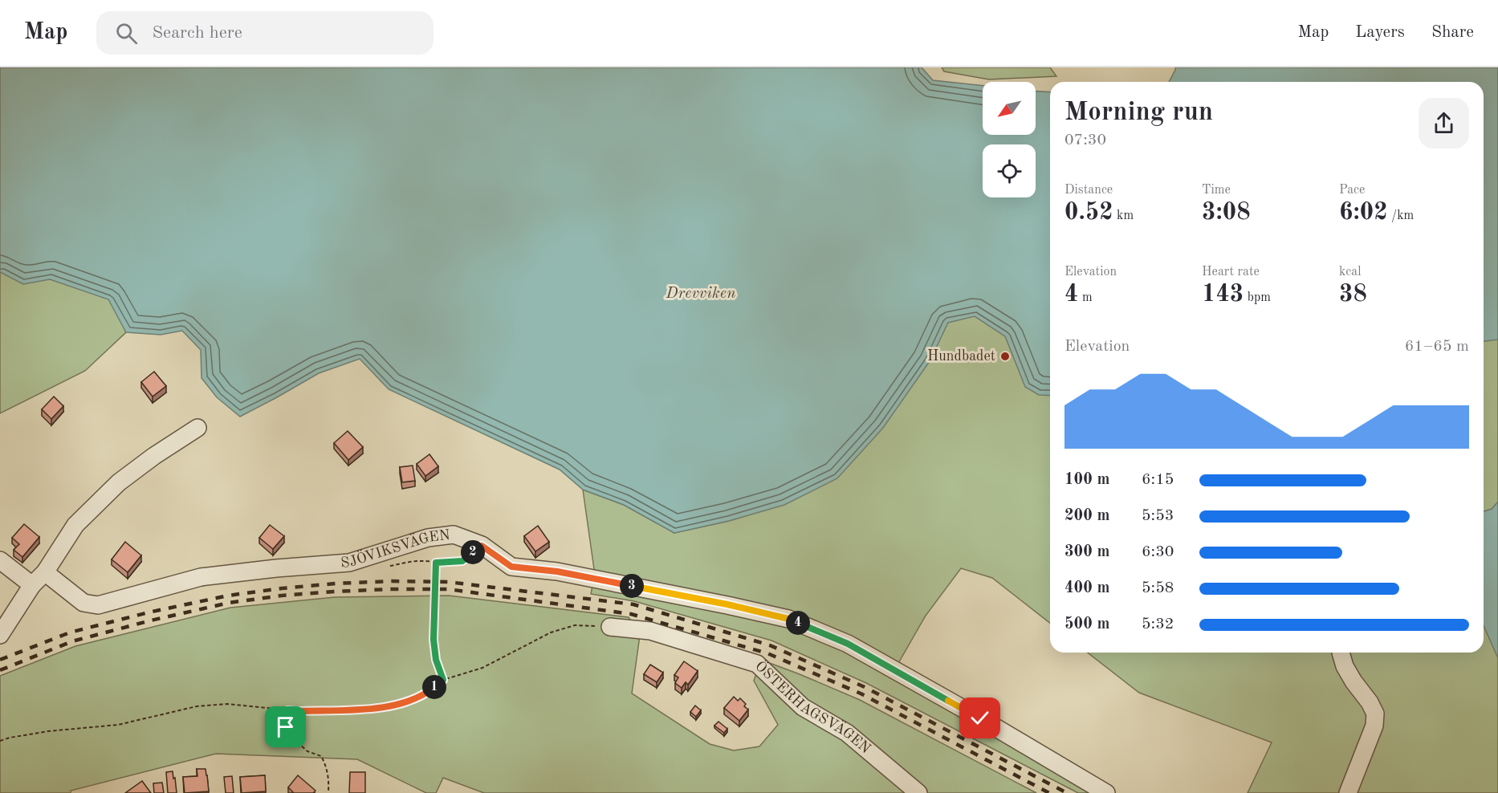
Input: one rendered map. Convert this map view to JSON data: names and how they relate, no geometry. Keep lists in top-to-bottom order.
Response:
{
  "streets": {
    "street": ["SJÖVIKSVÄGEN", "ÖSTERHAGSVÄGEN"]
  },
  "water": ["Drevviken"],
  "places": ["Hundbadet"],
  "north": "bottom left",
  "page": {
    "header": "Map",
    "search": "Search here",
    "nav": ["Map", "Layers", "Share"],
    "heading": ["Morning run", "07:30"],
    "stats": [
      ["Distance", "0.52 km"],
      ["Time", "3:08"],
      ["Pace", "6:02 /km"],
      ["Elevation", "4 m"],
      ["Heart rate", "143 bpm"],
      ["kcal", "38"]
    ],
    "chart": ["Elevation", "61–65 m"],
    "list": [
      {
        "name": "100 m",
        "note": "6:15"
      },
      {
        "name": "200 m",
        "note": "5:53"
      },
      {
        "name": "300 m",
        "note": "6:30"
      },
      {
        "name": "400 m",
        "note": "5:58"
      },
      {
        "name": "500 m",
        "note": "5:32"
      }
    ],
    "pins": [
      "2",
      "3",
      "4",
      "1"
    ]
  }
}
